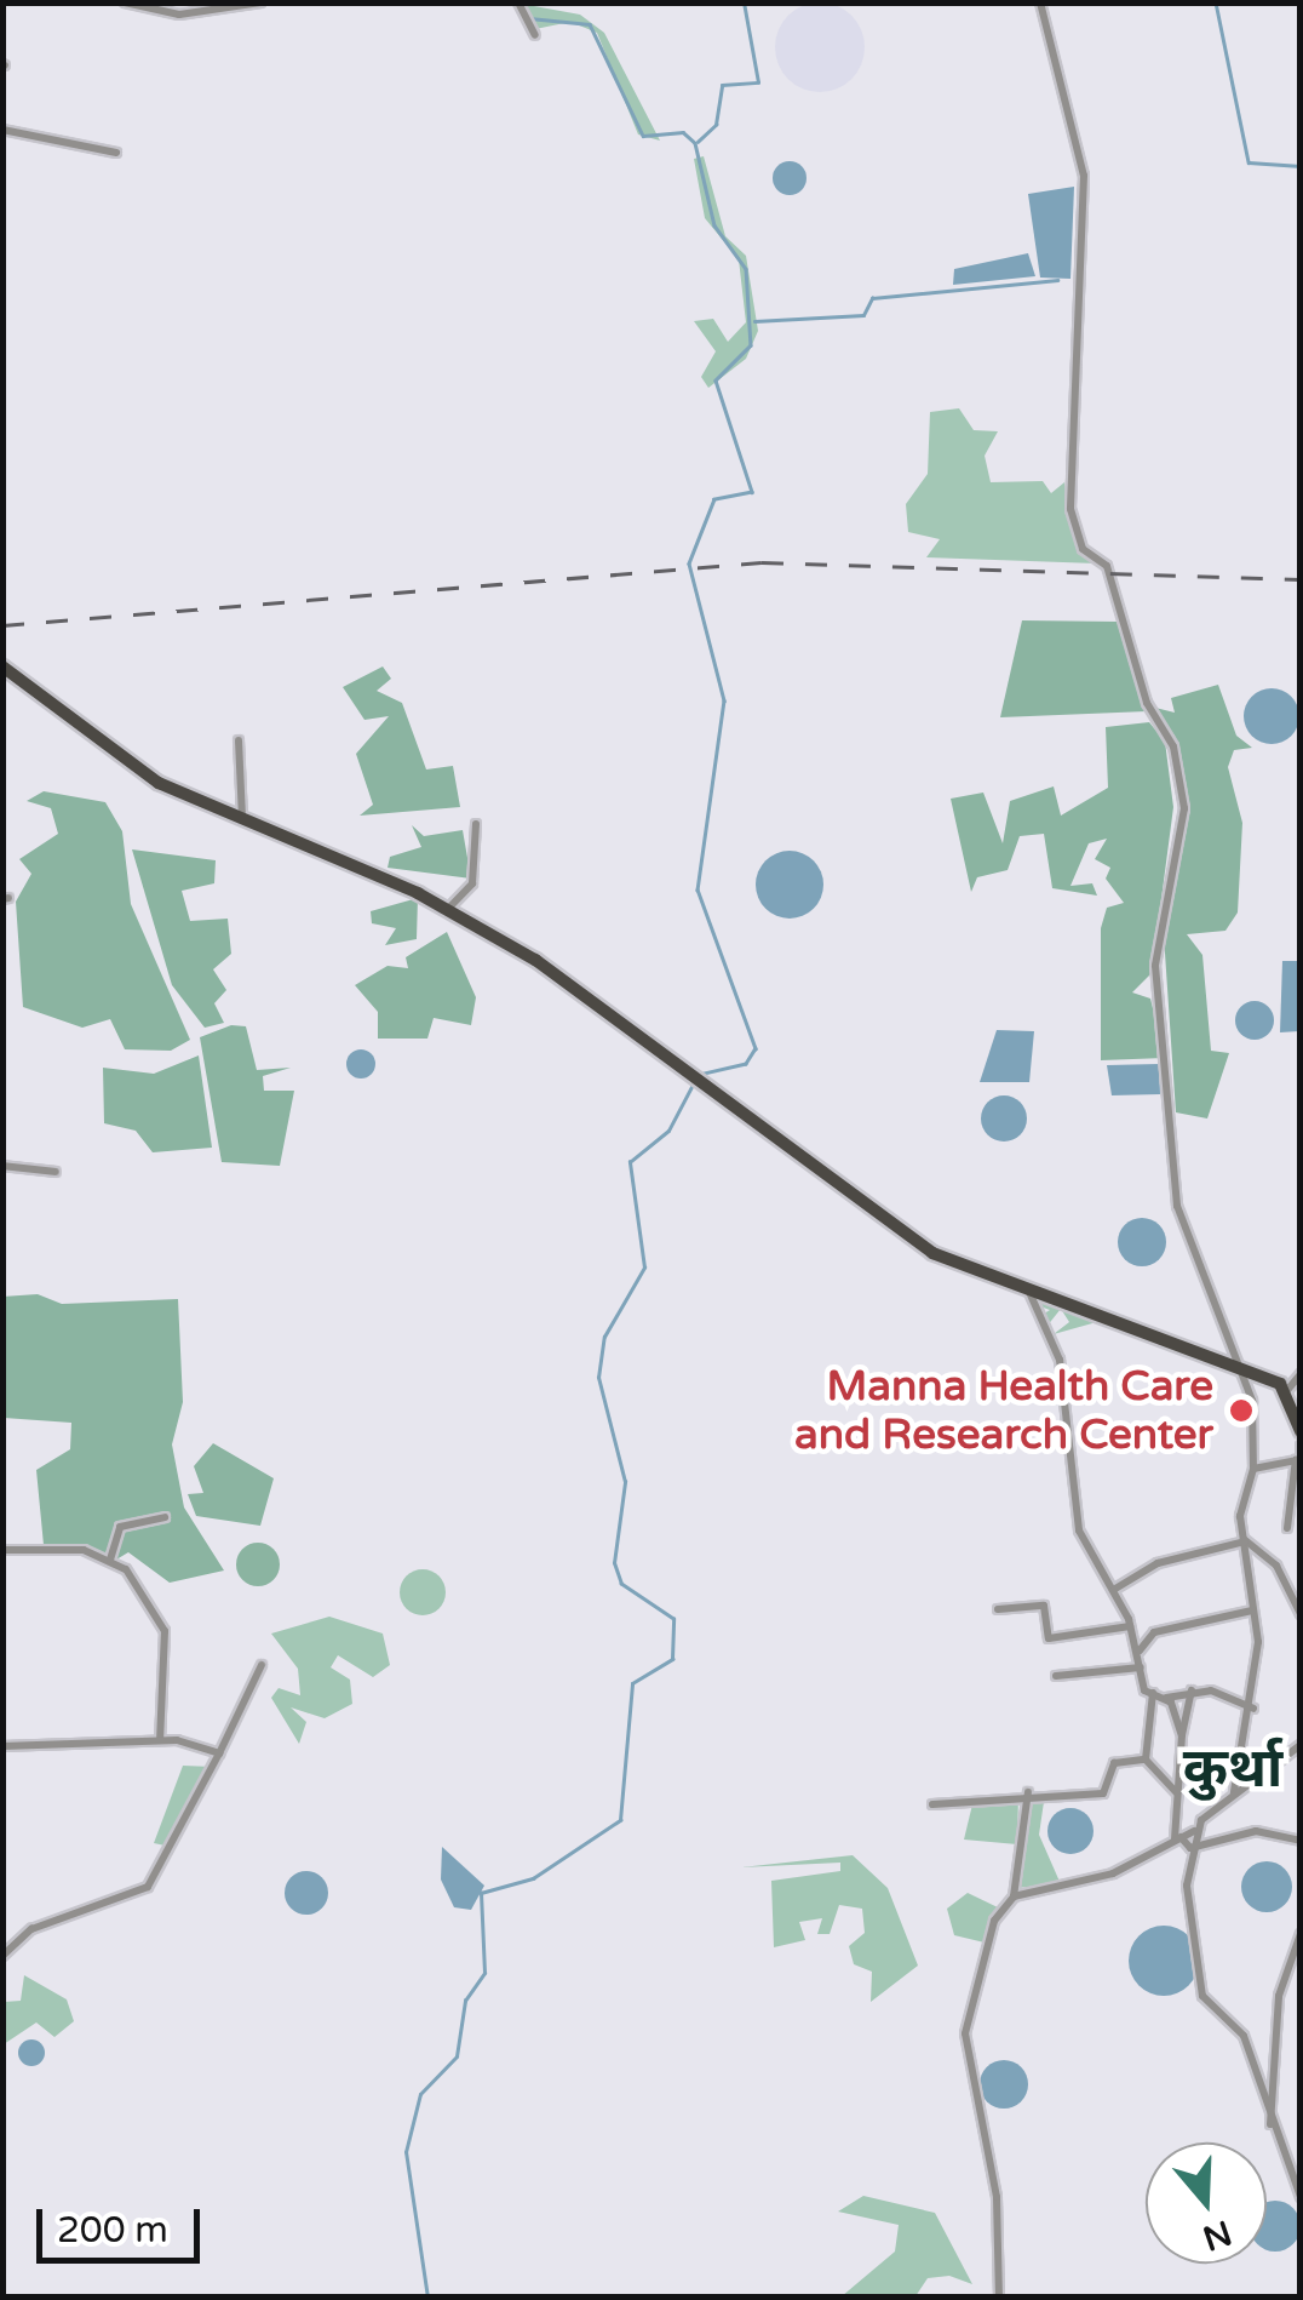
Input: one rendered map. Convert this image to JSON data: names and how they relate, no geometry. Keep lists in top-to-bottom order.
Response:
{
  "districts": ["कुर्था"],
  "places": ["Manna Health Care and Research Center"],
  "scale_bar": "200 m",
  "north": "bottom"
}
